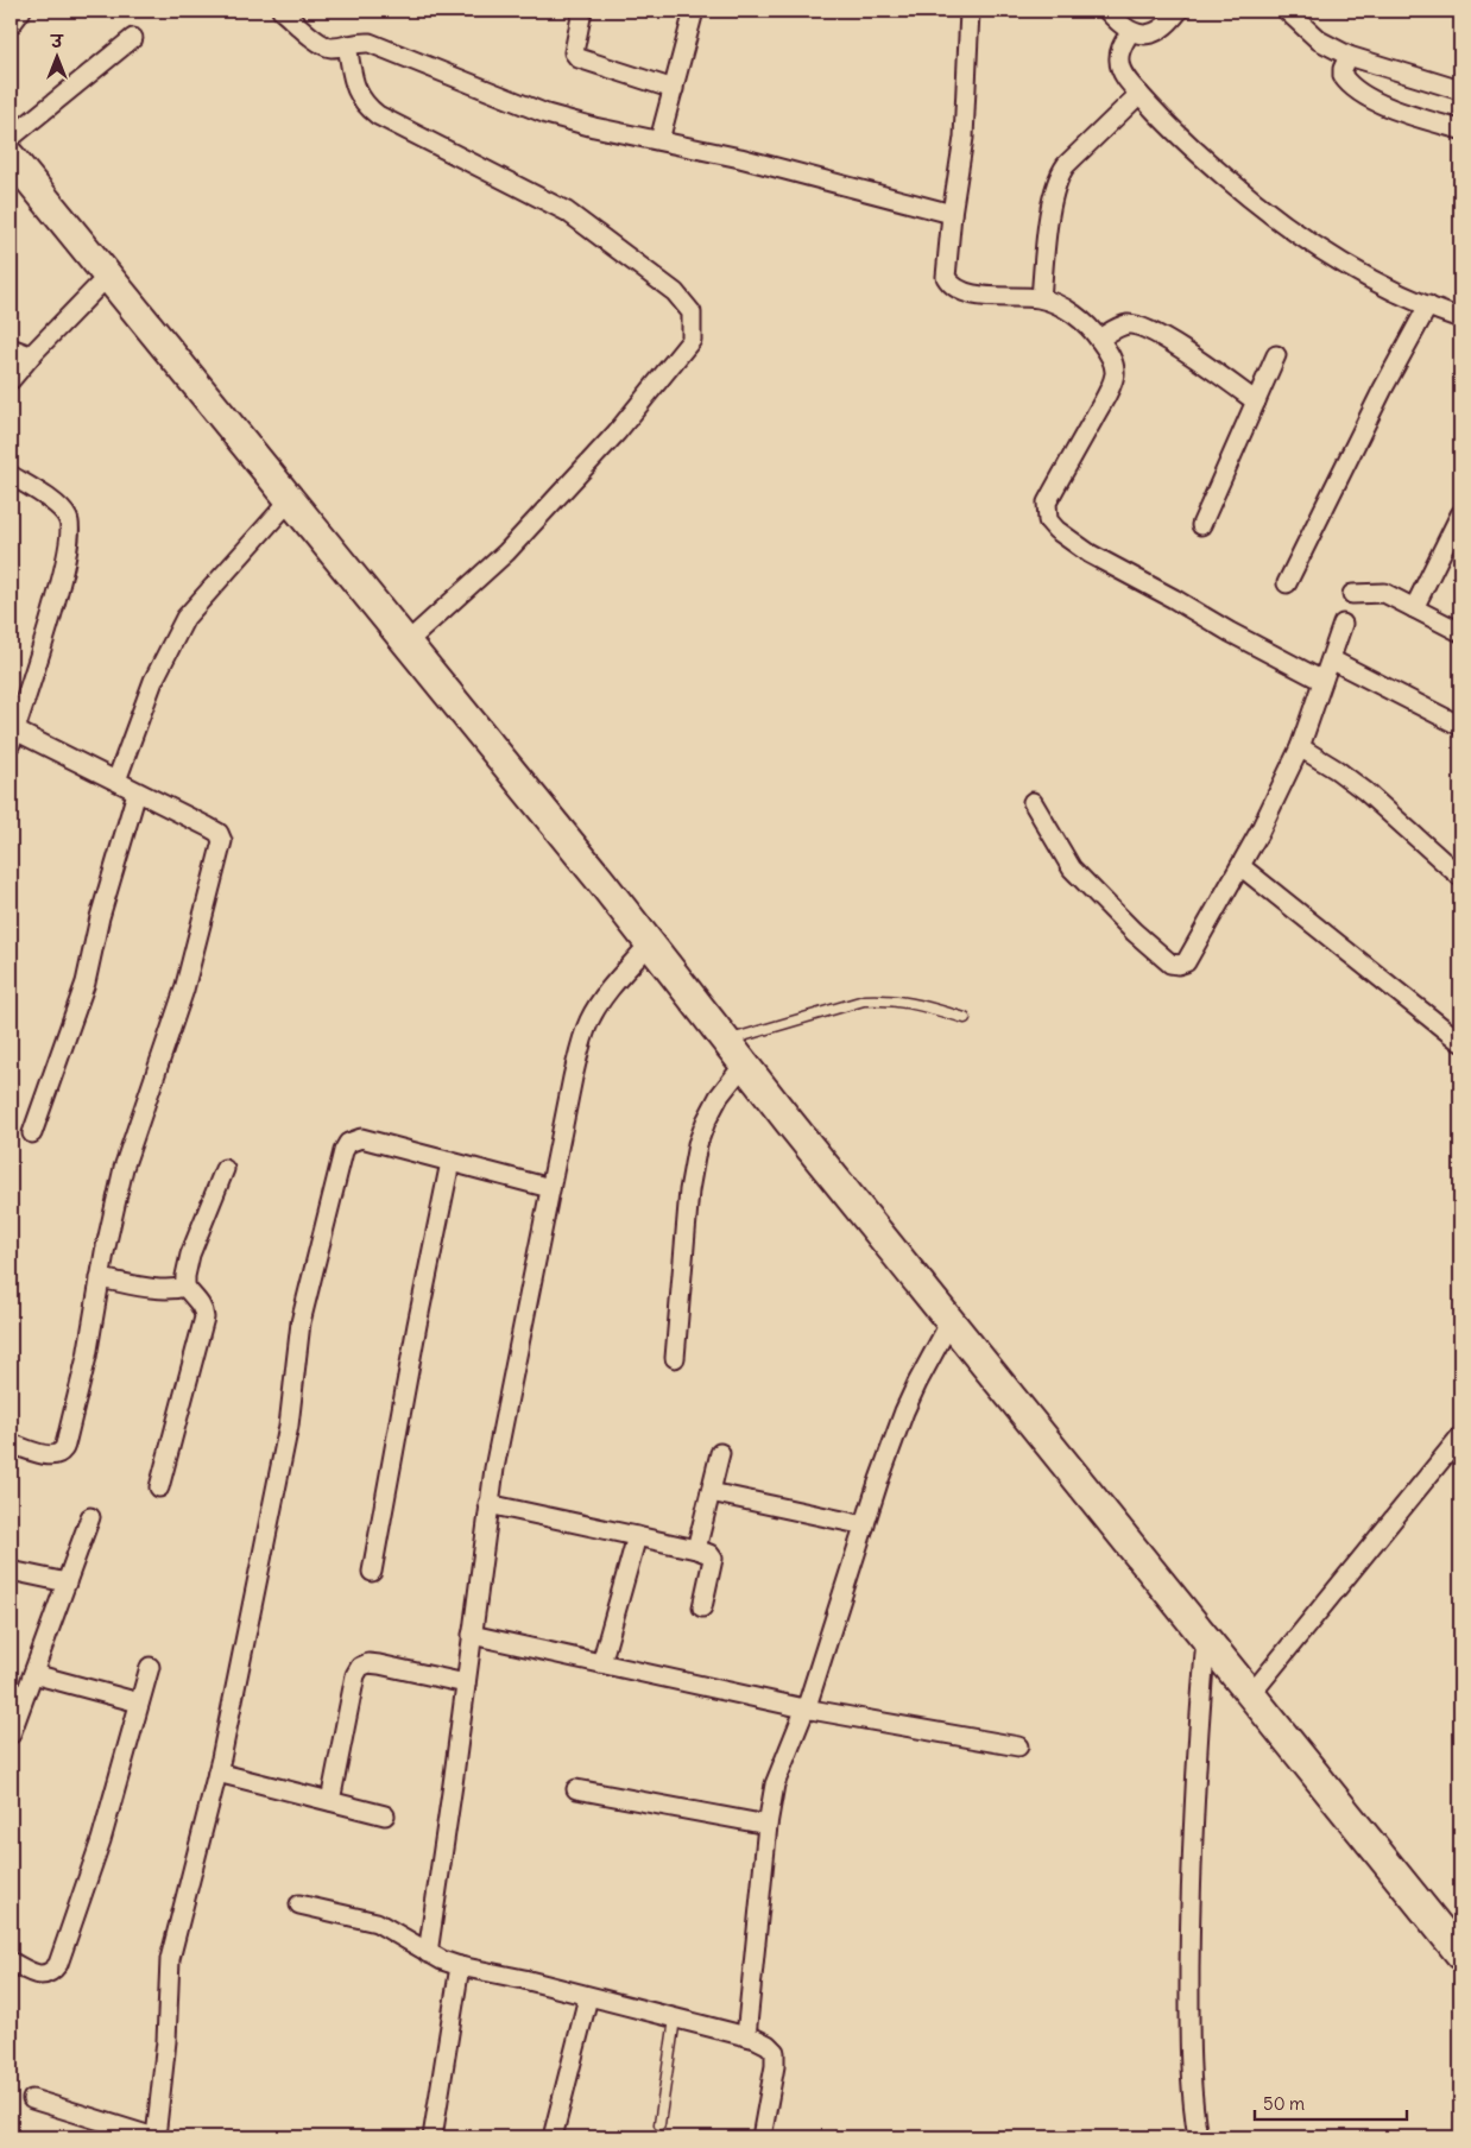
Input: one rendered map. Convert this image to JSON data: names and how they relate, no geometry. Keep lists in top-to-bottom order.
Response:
{
  "scale_bar": "50 m",
  "north": "top"
}
